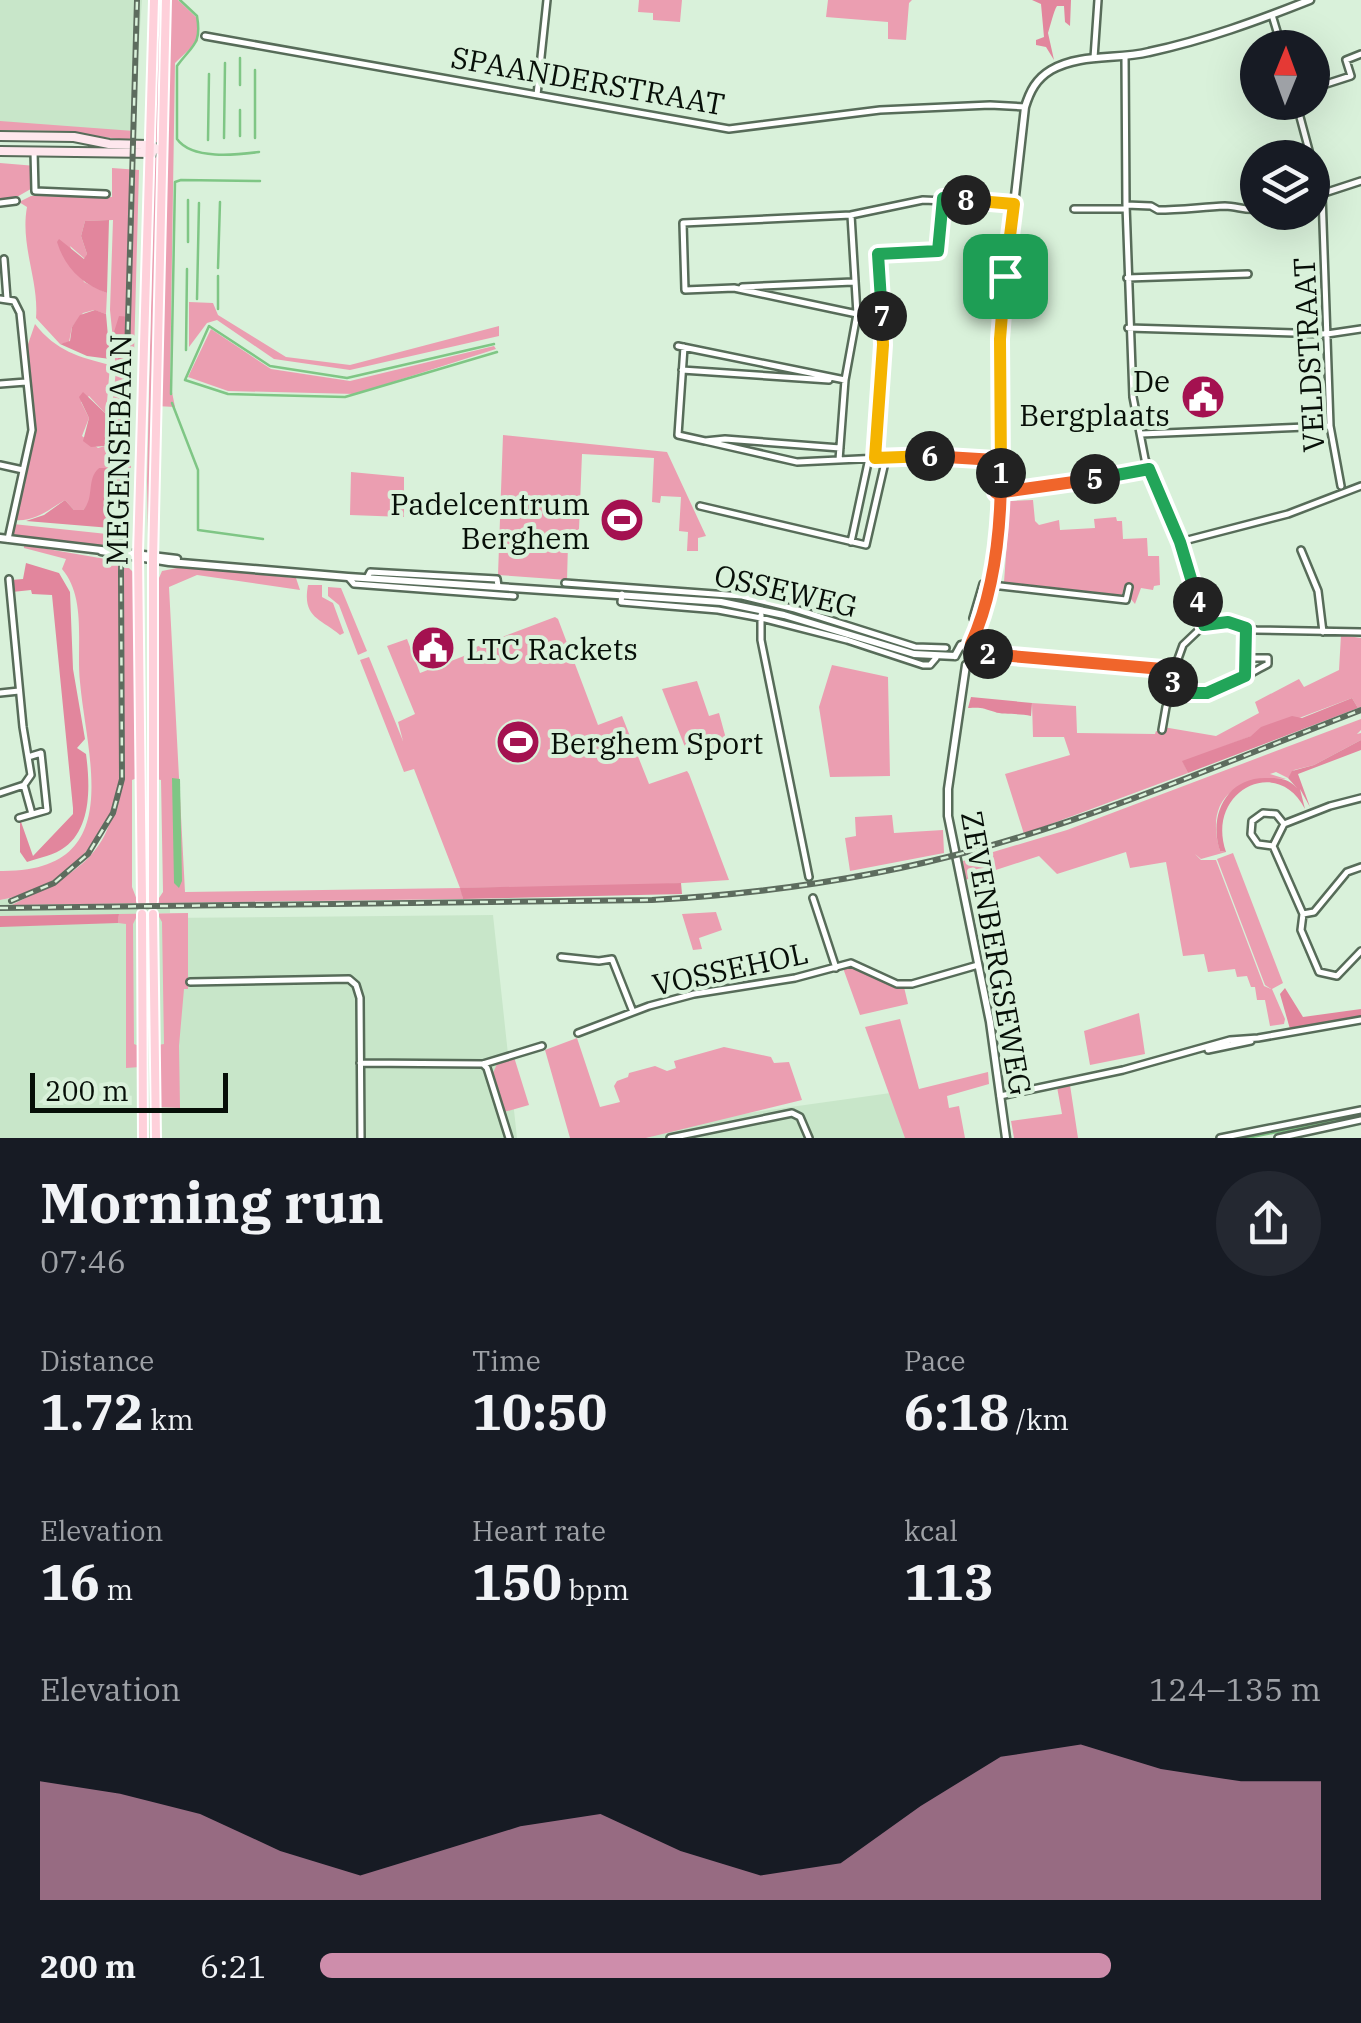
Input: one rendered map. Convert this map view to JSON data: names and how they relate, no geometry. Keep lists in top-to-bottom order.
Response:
{
  "streets": {
    "main road": ["MEGENSEBAAN"],
    "street": [
      "SPAANDERSTRAAT",
      "VELDSTRAAT",
      "OSSEWEG",
      "ZEVENBERGSEWEG",
      "VOSSEHOL"
    ]
  },
  "crossings": [
    ["MEGENSEBAAN", "OSSEWEG"],
    ["OSSEWEG", "ZEVENBERGSEWEG"],
    ["ZEVENBERGSEWEG", "VOSSEHOL"]
  ],
  "places": {
    "public building": ["De Bergplaats", "LTC Rackets"],
    "sports": ["Padelcentrum Berghem", "Berghem Sport"]
  },
  "scale_bar": "200 m",
  "north": "top",
  "page": {
    "pins": [
      "8",
      "7",
      "6",
      "1",
      "5",
      "4",
      "2",
      "3"
    ],
    "scale": "200 m",
    "heading": ["Morning run", "07:46"],
    "stats": [
      ["Distance", "1.72 km"],
      ["Time", "10:50"],
      ["Pace", "6:18 /km"],
      ["Elevation", "16 m"],
      ["Heart rate", "150 bpm"],
      ["kcal", "113"]
    ],
    "chart": ["Elevation", "124–135 m"],
    "list": [
      {
        "name": "200 m",
        "note": "6:21"
      }
    ]
  }
}
